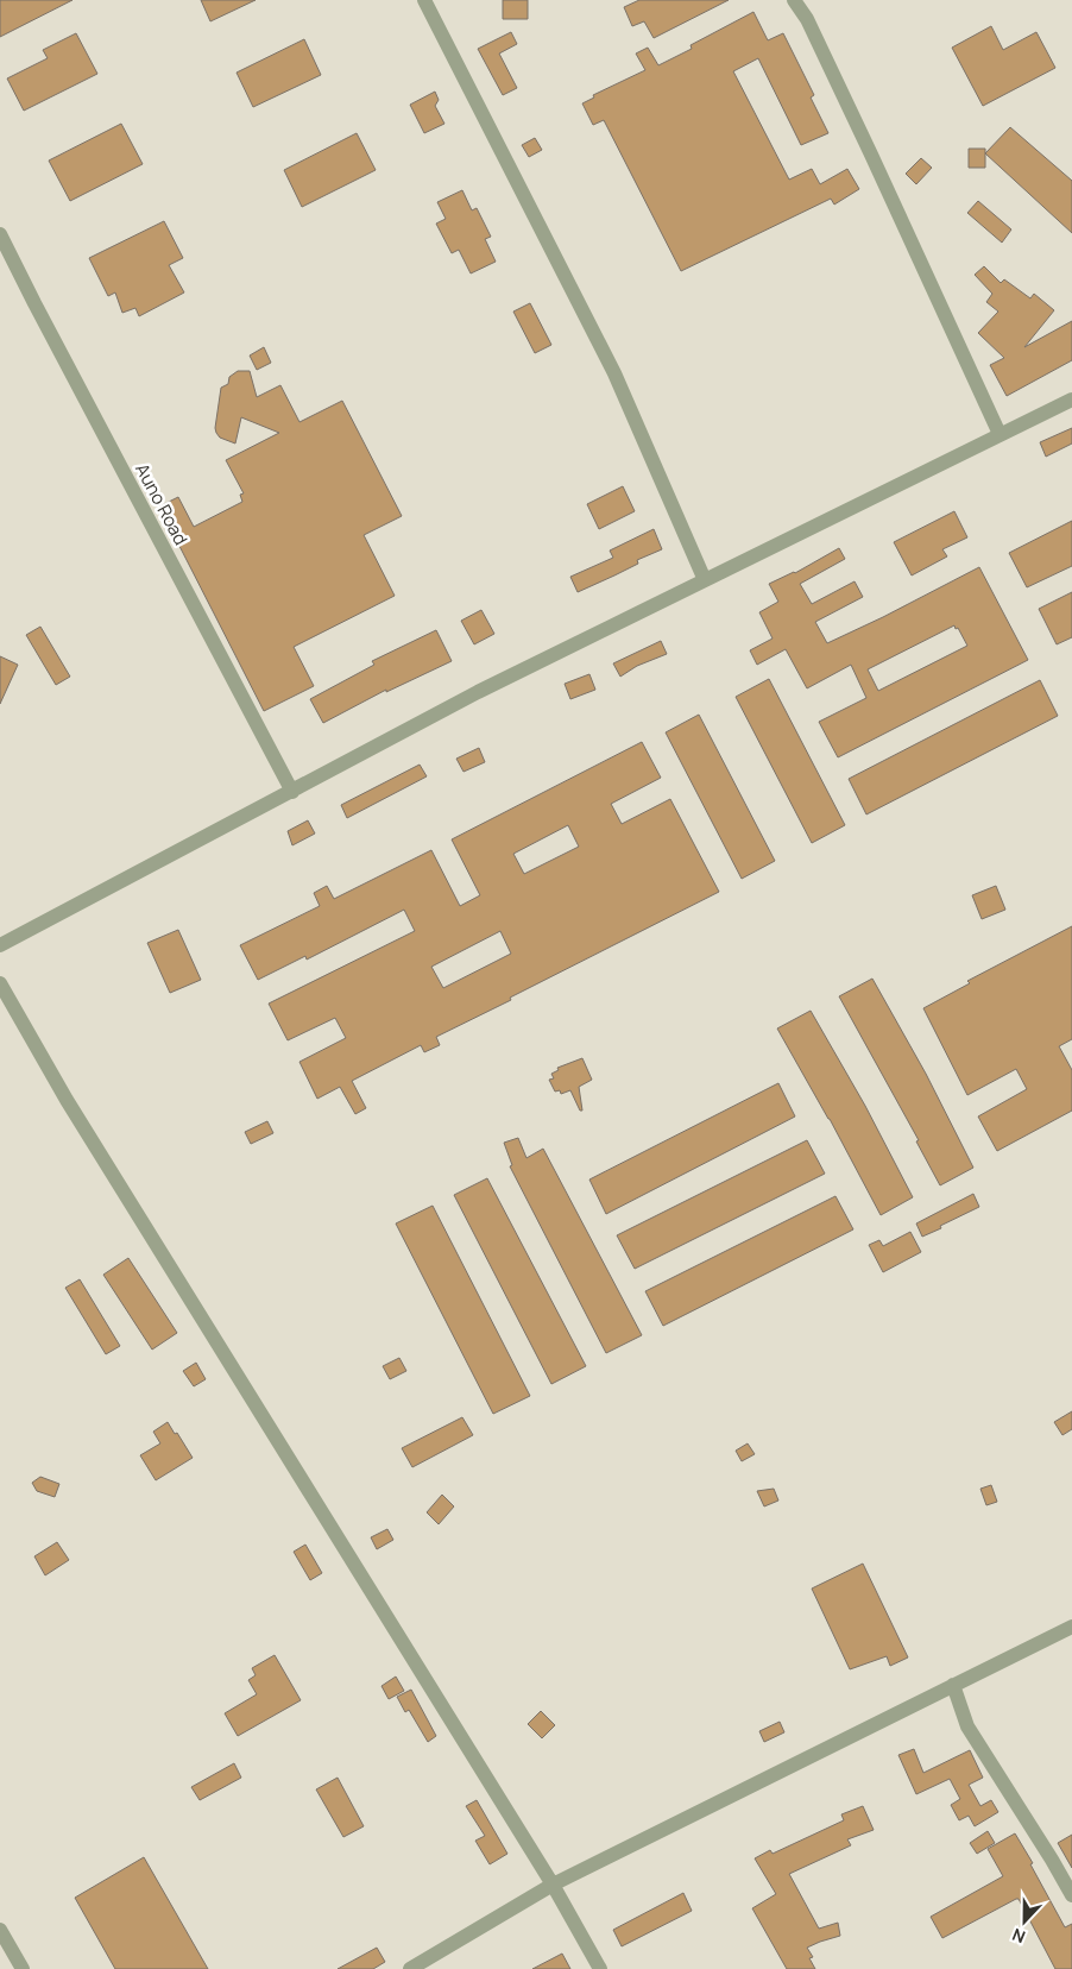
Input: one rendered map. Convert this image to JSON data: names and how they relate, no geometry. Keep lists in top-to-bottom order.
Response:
{
  "streets": {
    "street": ["Auno Road"]
  },
  "north": "bottom"
}
